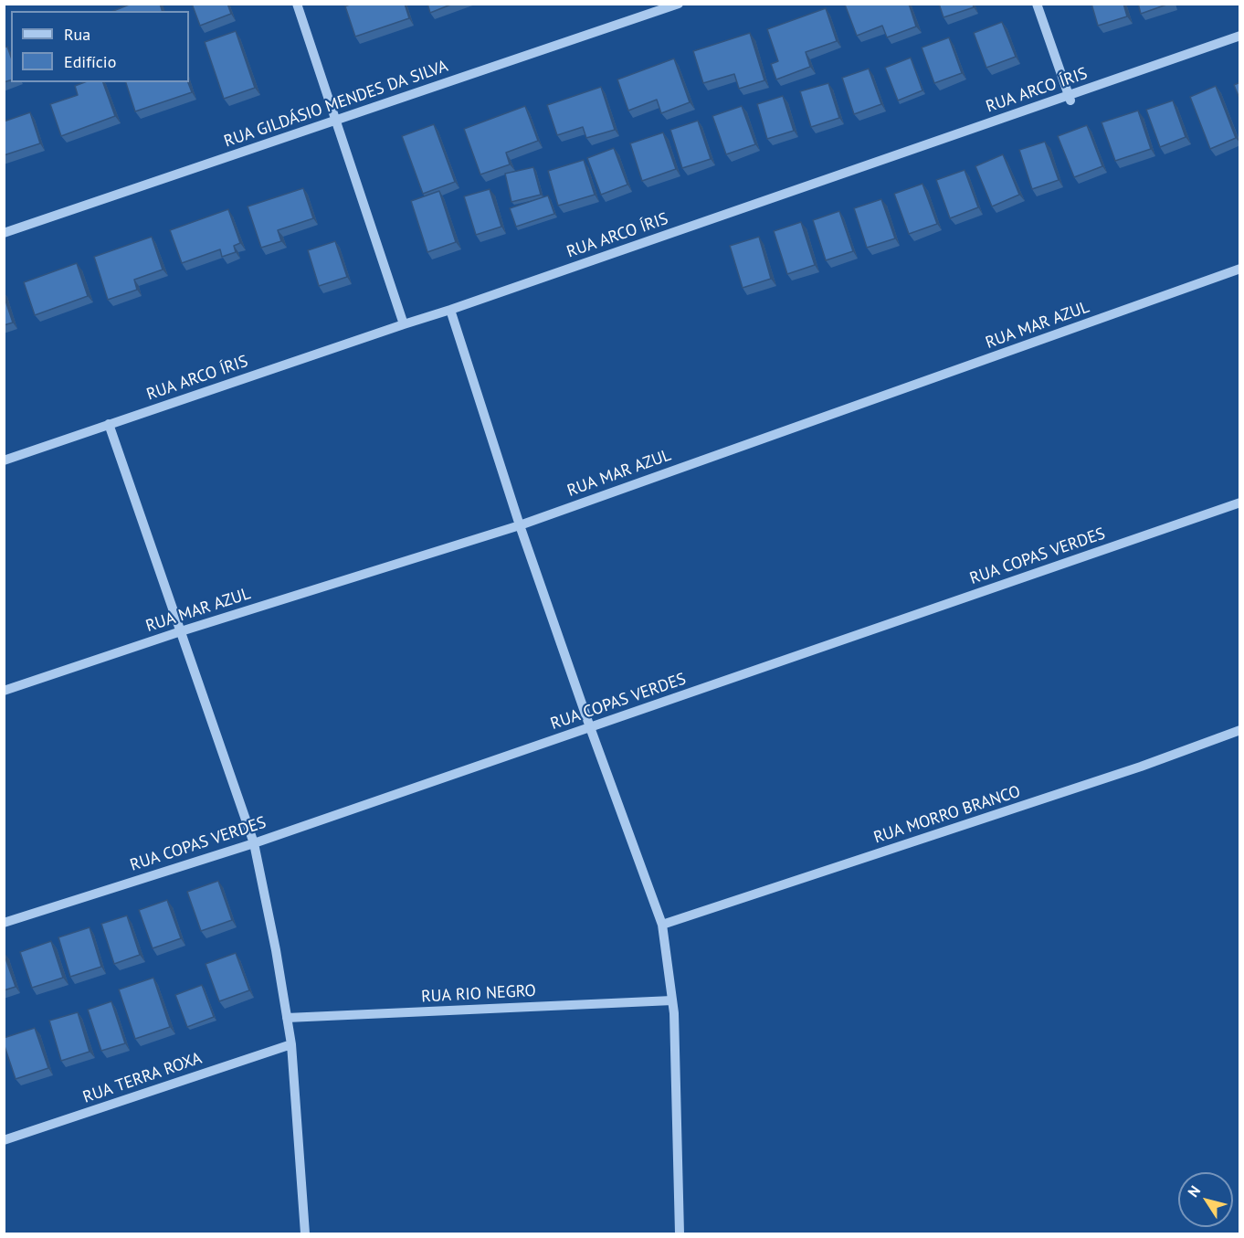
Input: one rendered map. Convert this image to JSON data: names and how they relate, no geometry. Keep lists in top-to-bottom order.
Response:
{
  "streets": {
    "street": [
      "RUA ARCO ÍRIS",
      "RUA GILDÁSIO MENDES DA SILVA",
      "RUA MAR AZUL",
      "RUA COPAS VERDES",
      "RUA MORRO BRANCO",
      "RUA RIO NEGRO",
      "RUA TERRA ROXA"
    ]
  },
  "legend": ["Rua", "Edifício"],
  "north": "top left"
}
